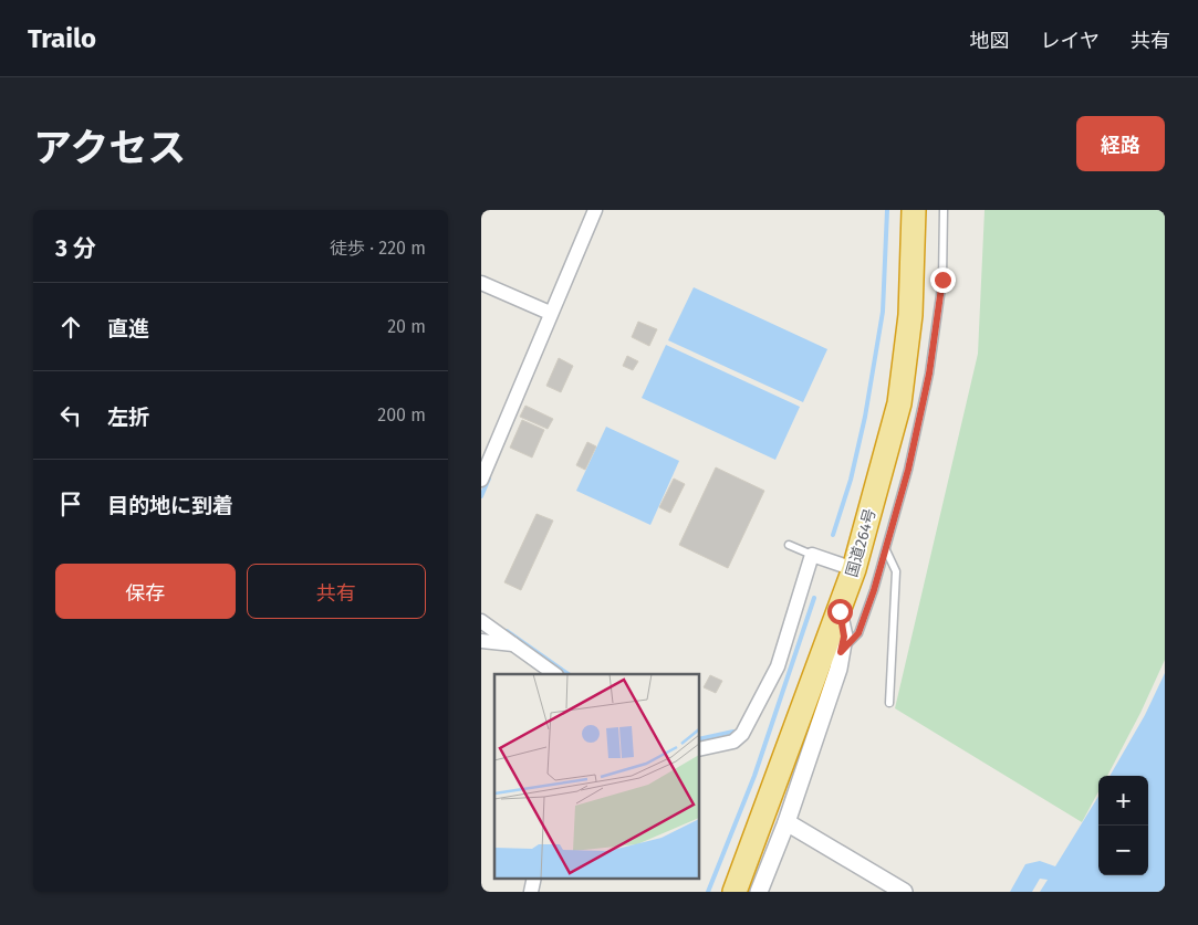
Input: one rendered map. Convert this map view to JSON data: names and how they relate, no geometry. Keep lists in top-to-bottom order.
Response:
{
  "streets": {
    "highway": ["国道264号"]
  },
  "page": {
    "header": "Trailo",
    "nav": ["地図", "レイヤ", "共有"],
    "title": "アクセス",
    "buttons": [
      "経路",
      ["保存", "共有"]
    ],
    "heading": ["3 分", "徒歩 · 220 m"],
    "list": [
      ["直進", "20 m"],
      ["左折", "200 m"],
      "目的地に到着"
    ],
    "map_buttons": ["+", "−"]
  }
}
